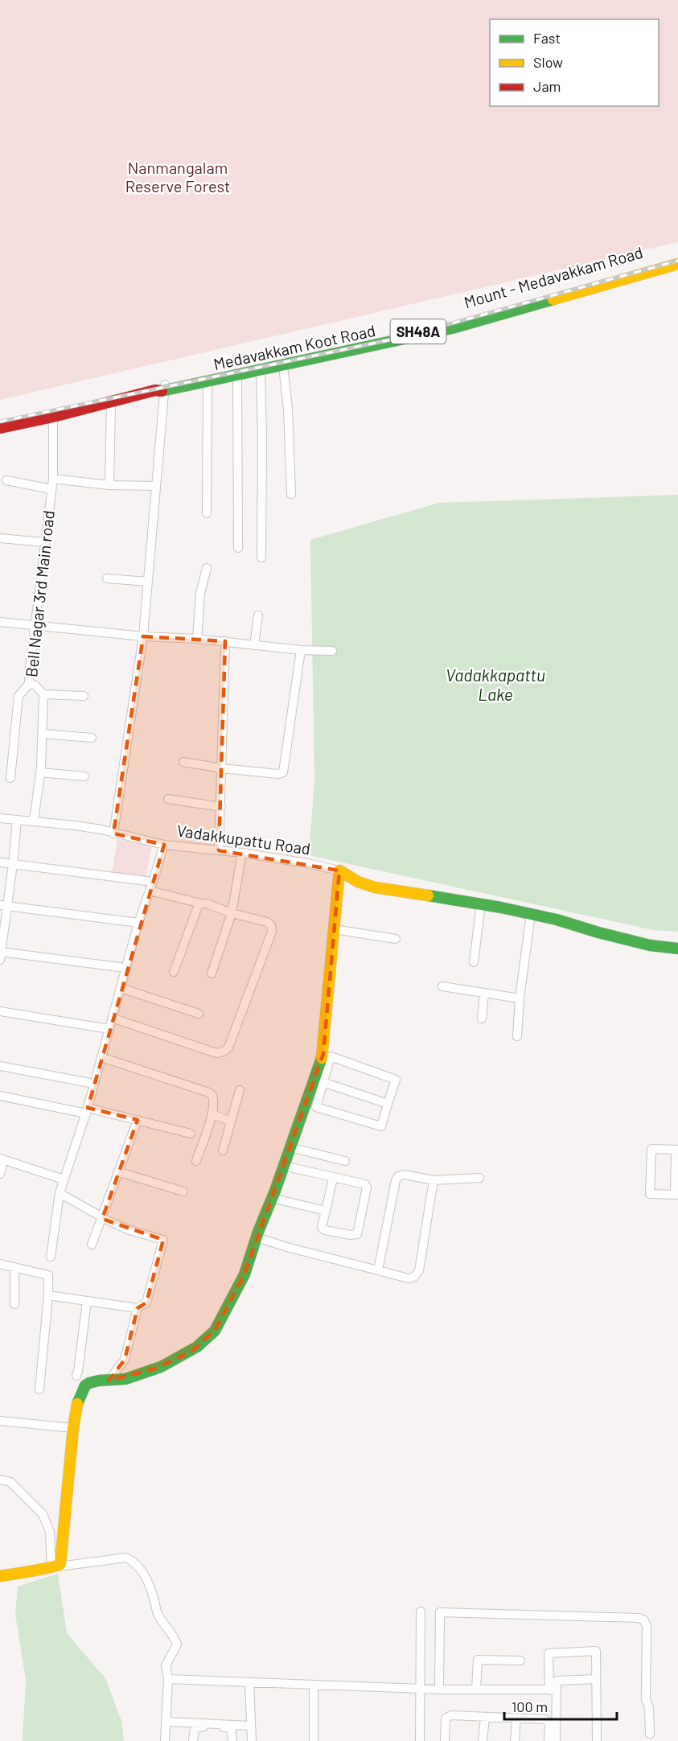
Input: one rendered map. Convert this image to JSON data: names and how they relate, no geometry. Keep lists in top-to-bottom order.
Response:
{
  "streets": {
    "main road": [
      "Mount - Medavakkam Road",
      "SH48A",
      "Medavakkam Koot Road",
      "Vadakkupattu Road"
    ],
    "street": ["Bell Nagar 3rd Main road"]
  },
  "crossings": [
    ["Mount - Medavakkam Road", "Medavakkam Koot Road"],
    ["Medavakkam Koot Road", "Bell Nagar 3rd Main road"]
  ],
  "water": ["Vadakkapattu Lake"],
  "parks": ["Nanmangalam Reserve Forest"],
  "legend": ["Fast", "Slow", "Jam"],
  "scale_bar": "100 m"
}
